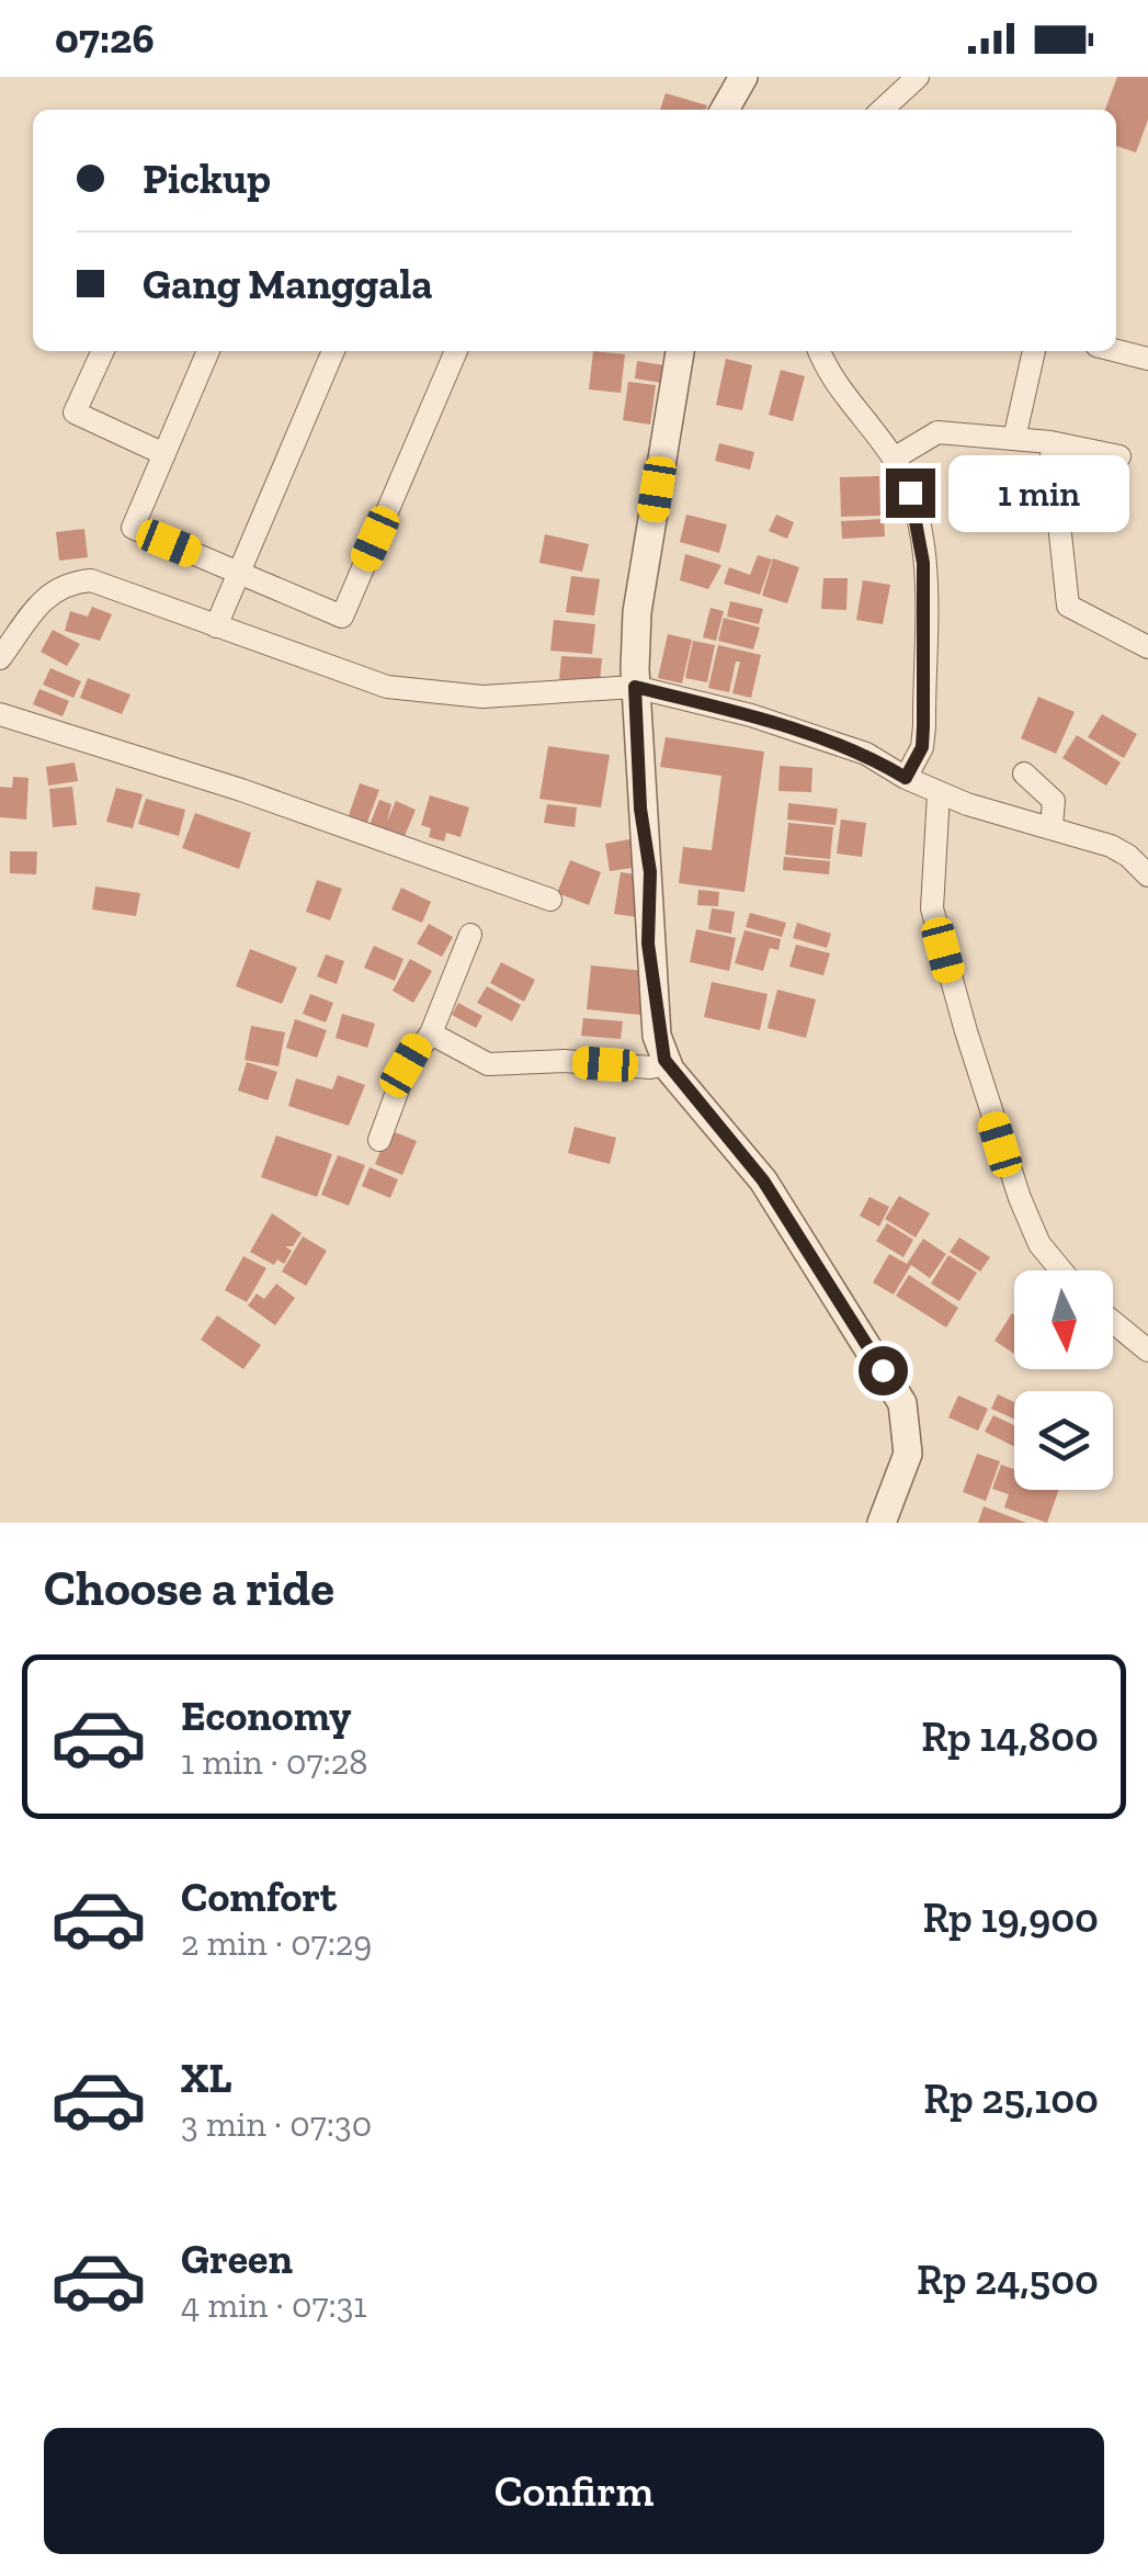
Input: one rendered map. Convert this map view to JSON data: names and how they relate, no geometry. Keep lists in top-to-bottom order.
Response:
{
  "north": "bottom",
  "page": {
    "status": "07:26",
    "banner": ["Pickup", "Gang Manggala"],
    "bubble": "1 min",
    "heading": "Choose a ride",
    "list": [
      {
        "name": "Economy",
        "note": "1 min · 07:28",
        "value": "Rp 14,800"
      },
      {
        "name": "Comfort",
        "note": "2 min · 07:29",
        "value": "Rp 19,900"
      },
      {
        "name": "XL",
        "note": "3 min · 07:30",
        "value": "Rp 25,100"
      },
      {
        "name": "Green",
        "note": "4 min · 07:31",
        "value": "Rp 24,500"
      }
    ],
    "buttons": "Confirm"
  }
}
